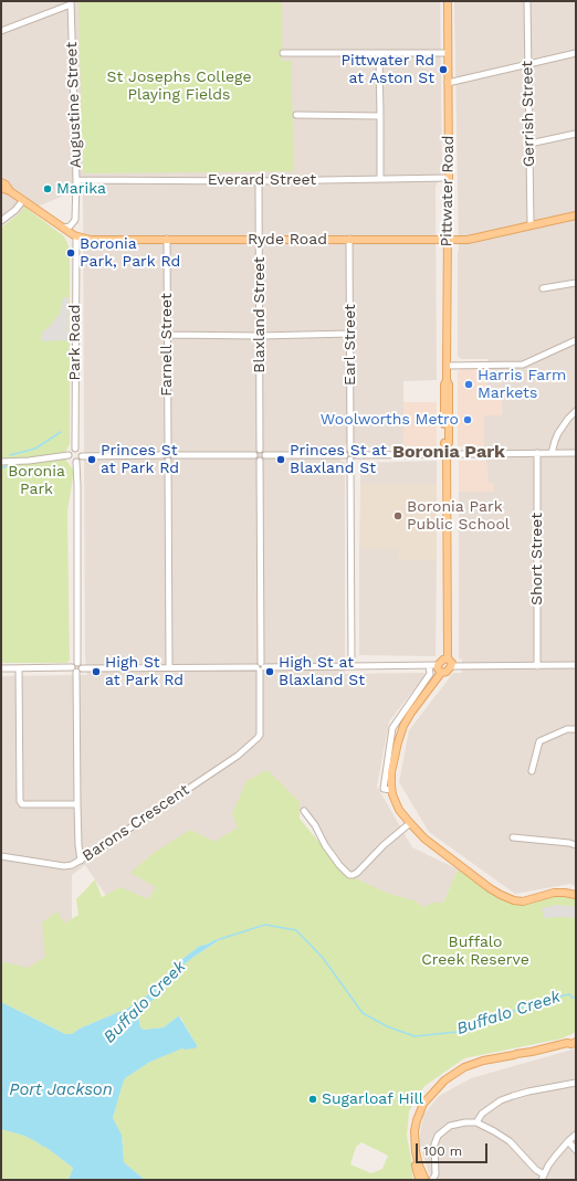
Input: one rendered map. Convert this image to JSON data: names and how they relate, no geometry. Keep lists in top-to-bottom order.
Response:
{
  "streets": {
    "main road": ["Pittwater Road", "Ryde Road"],
    "street": [
      "Augustine Street",
      "Gerrish Street",
      "Everard Street",
      "Blaxland Street",
      "Park Road",
      "Farnell Street",
      "Earl Street",
      "Short Street",
      "Barons Crescent"
    ]
  },
  "crossings": [
    ["Augustine Street", "Everard Street"],
    ["Augustine Street", "Ryde Road"],
    ["Gerrish Street", "Ryde Road"],
    ["Everard Street", "Pittwater Road"],
    ["Everard Street", "Blaxland Street"],
    ["Pittwater Road", "Ryde Road"],
    ["Ryde Road", "Blaxland Street"],
    ["Ryde Road", "Park Road"],
    ["Ryde Road", "Farnell Street"],
    ["Ryde Road", "Earl Street"]
  ],
  "districts": ["Boronia Park"],
  "water": ["Buffalo Creek", "Port Jackson"],
  "parks": ["St Josephs College Playing Fields", "Boronia Park", "Buffalo Creek Reserve"],
  "places": [
    "Pittwater Rd at Aston St",
    "Marika",
    "Boronia Park, Park Rd",
    "Harris Farm Markets",
    "Woolworths Metro",
    "Princes St at Park Rd",
    "Princes St at Blaxland St",
    "Boronia Park Public School",
    "High St at Park Rd",
    "High St at Blaxland St",
    "Sugarloaf Hill"
  ],
  "scale_bar": "100 m"
}
